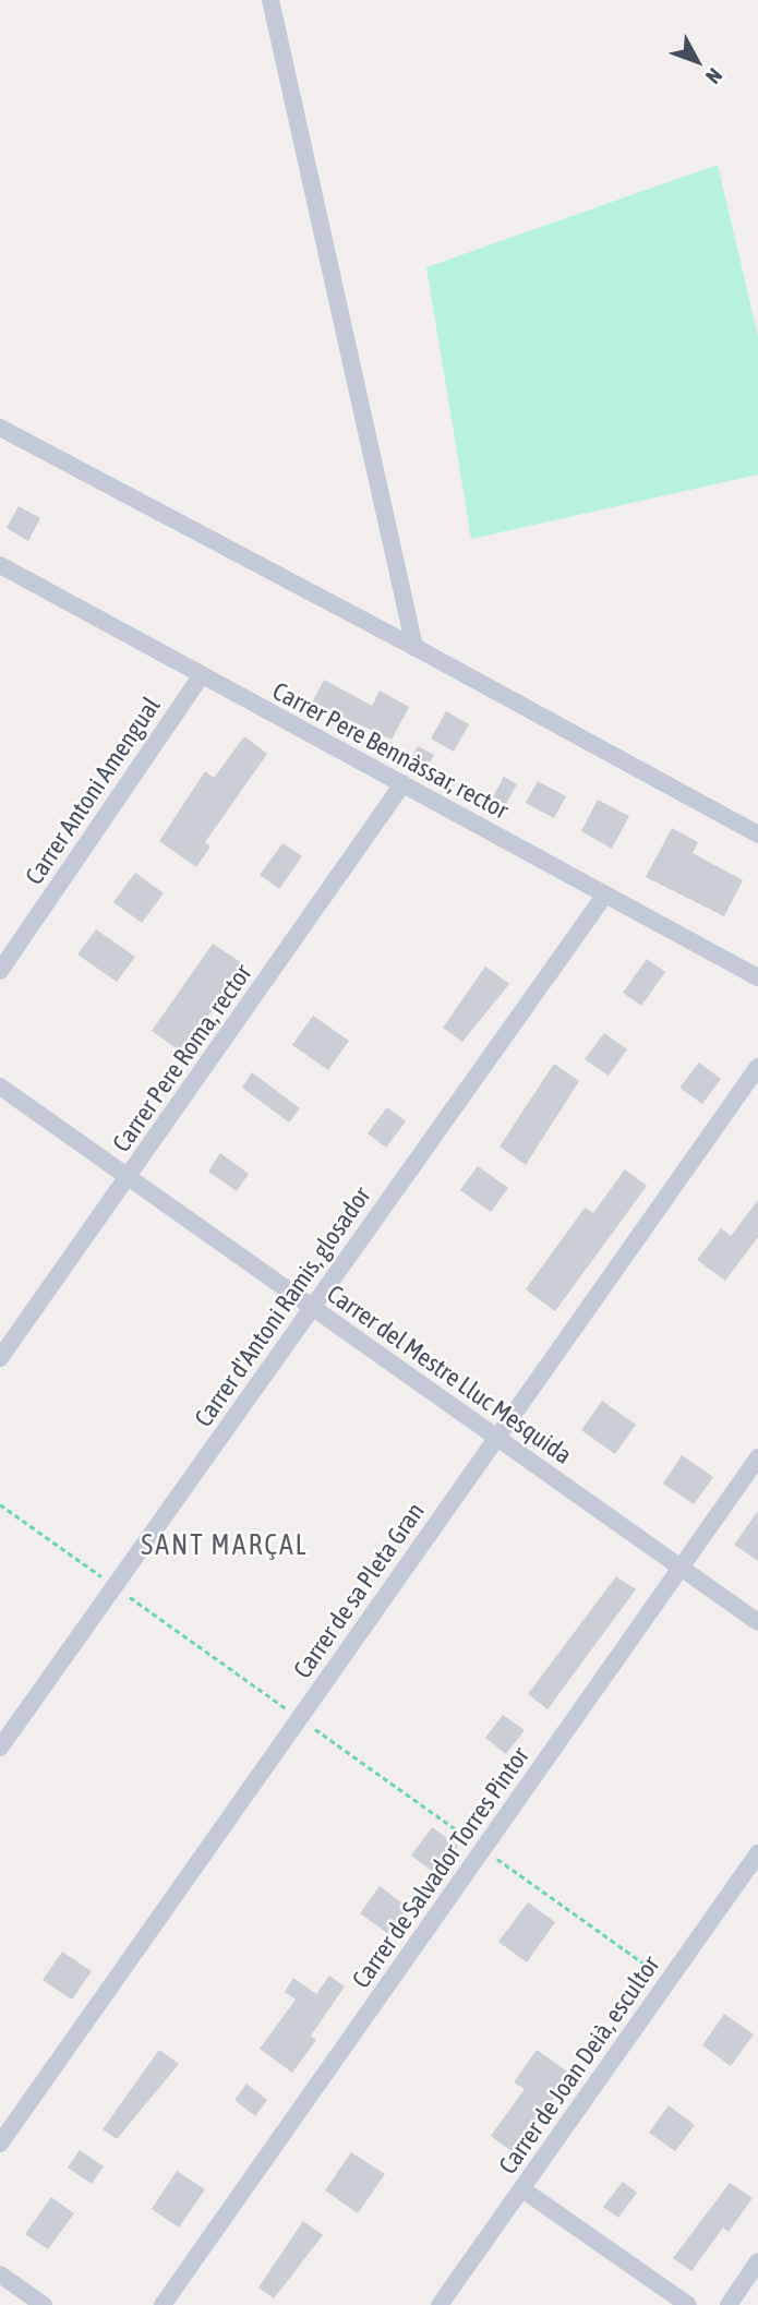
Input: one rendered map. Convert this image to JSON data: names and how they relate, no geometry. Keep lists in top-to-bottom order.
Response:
{
  "streets": {
    "street": [
      "Carrer Pere Bennàssar, rector",
      "Carrer Antoni Amengual",
      "Carrer Pere Roma, rector",
      "Carrer d'Antoni Ramis, glosador",
      "Carrer del Mestre Lluc Mesquida",
      "Carrer de sa Pleta Gran",
      "Carrer de Salvador Torres Pintor",
      "Carrer de Joan Deià, escultor"
    ]
  },
  "crossings": [
    ["Carrer Pere Bennàssar, rector", "Carrer Antoni Amengual"],
    ["Carrer Pere Bennàssar, rector", "Carrer Pere Roma, rector"],
    ["Carrer Pere Bennàssar, rector", "Carrer d'Antoni Ramis, glosador"],
    ["Carrer Pere Roma, rector", "Carrer del Mestre Lluc Mesquida"],
    ["Carrer d'Antoni Ramis, glosador", "Carrer del Mestre Lluc Mesquida"],
    ["Carrer del Mestre Lluc Mesquida", "Carrer de sa Pleta Gran"],
    ["Carrer del Mestre Lluc Mesquida", "Carrer de Salvador Torres Pintor"]
  ],
  "districts": ["SANT MARÇAL"],
  "north": "bottom right"
}
